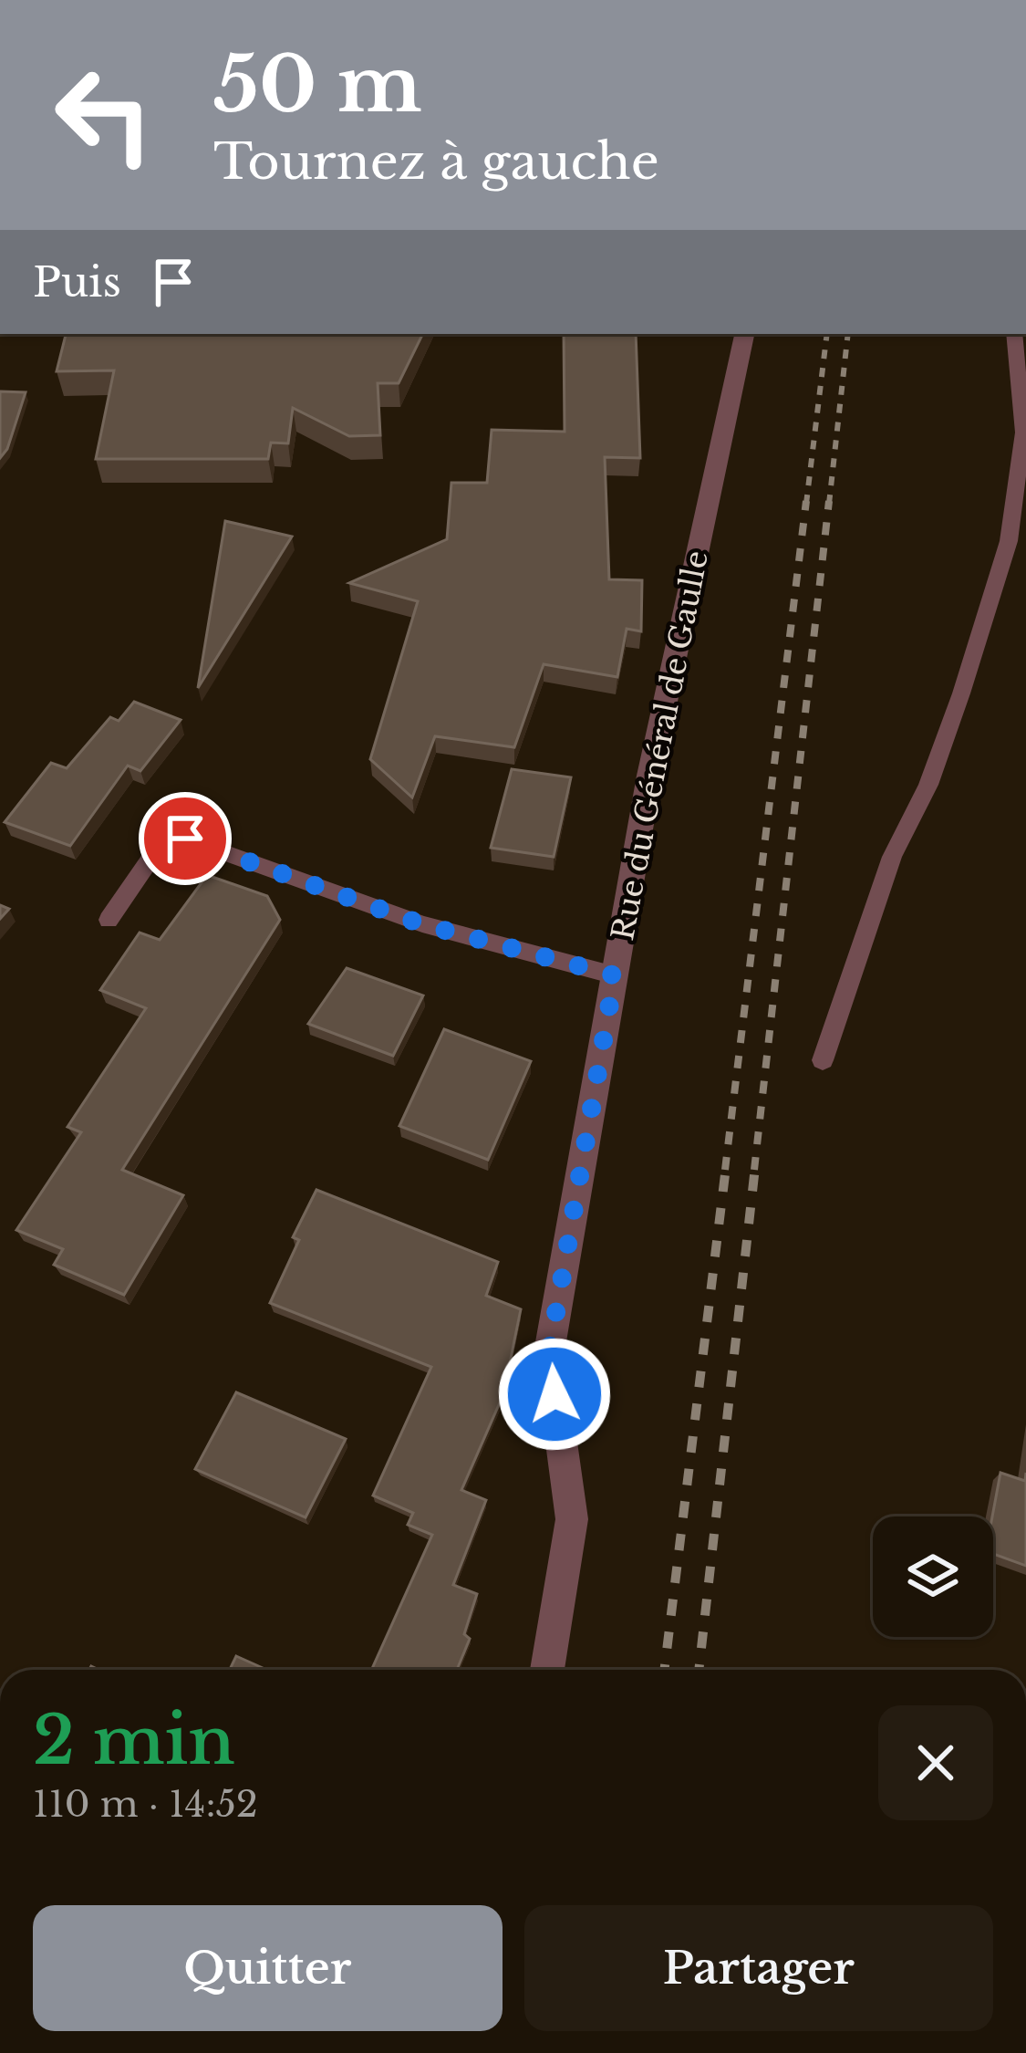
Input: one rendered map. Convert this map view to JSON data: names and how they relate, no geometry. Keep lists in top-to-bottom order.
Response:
{
  "streets": {
    "street": ["Rue du Général de Gaulle"]
  },
  "page": {
    "turn": ["50 m", "Tournez à gauche"],
    "then": "Puis",
    "heading": ["2 min", "110 m · 14:52"],
    "buttons": ["Quitter", "Partager"]
  }
}
